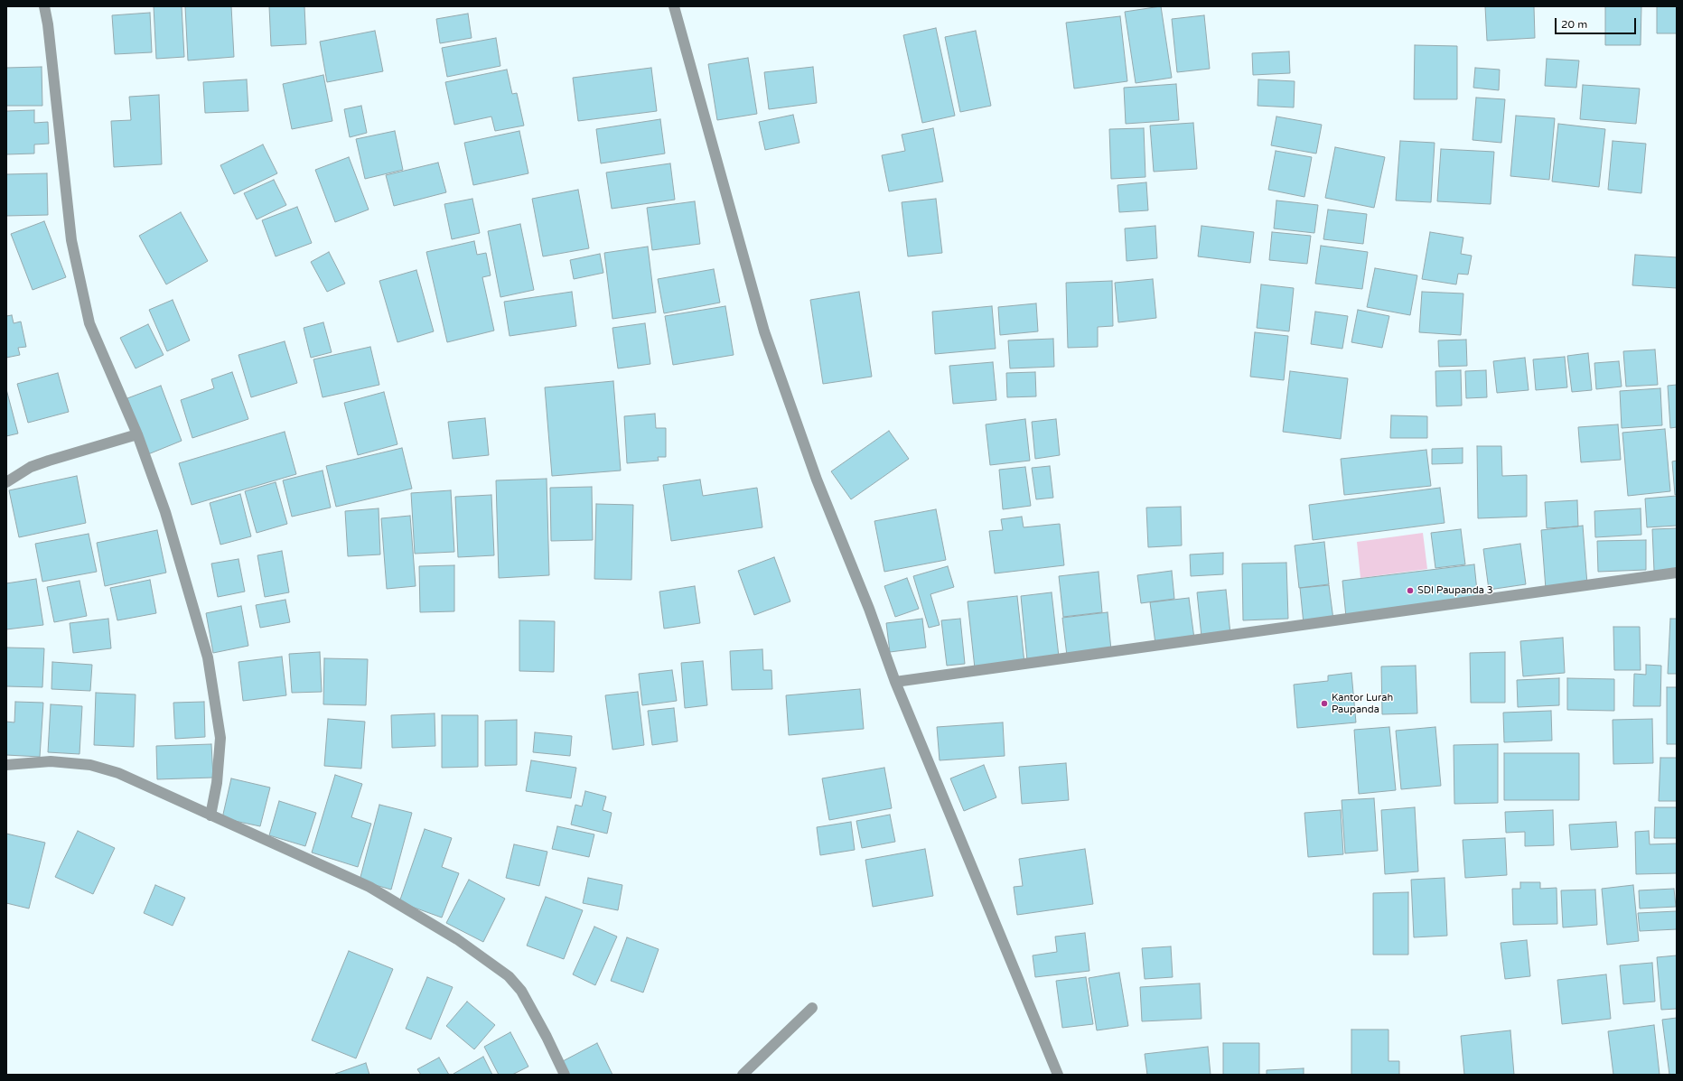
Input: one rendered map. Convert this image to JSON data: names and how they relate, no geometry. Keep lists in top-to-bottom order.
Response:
{
  "places": ["SDI Paupanda 3", "Kantor Lurah Paupanda"],
  "scale_bar": "20 m"
}
